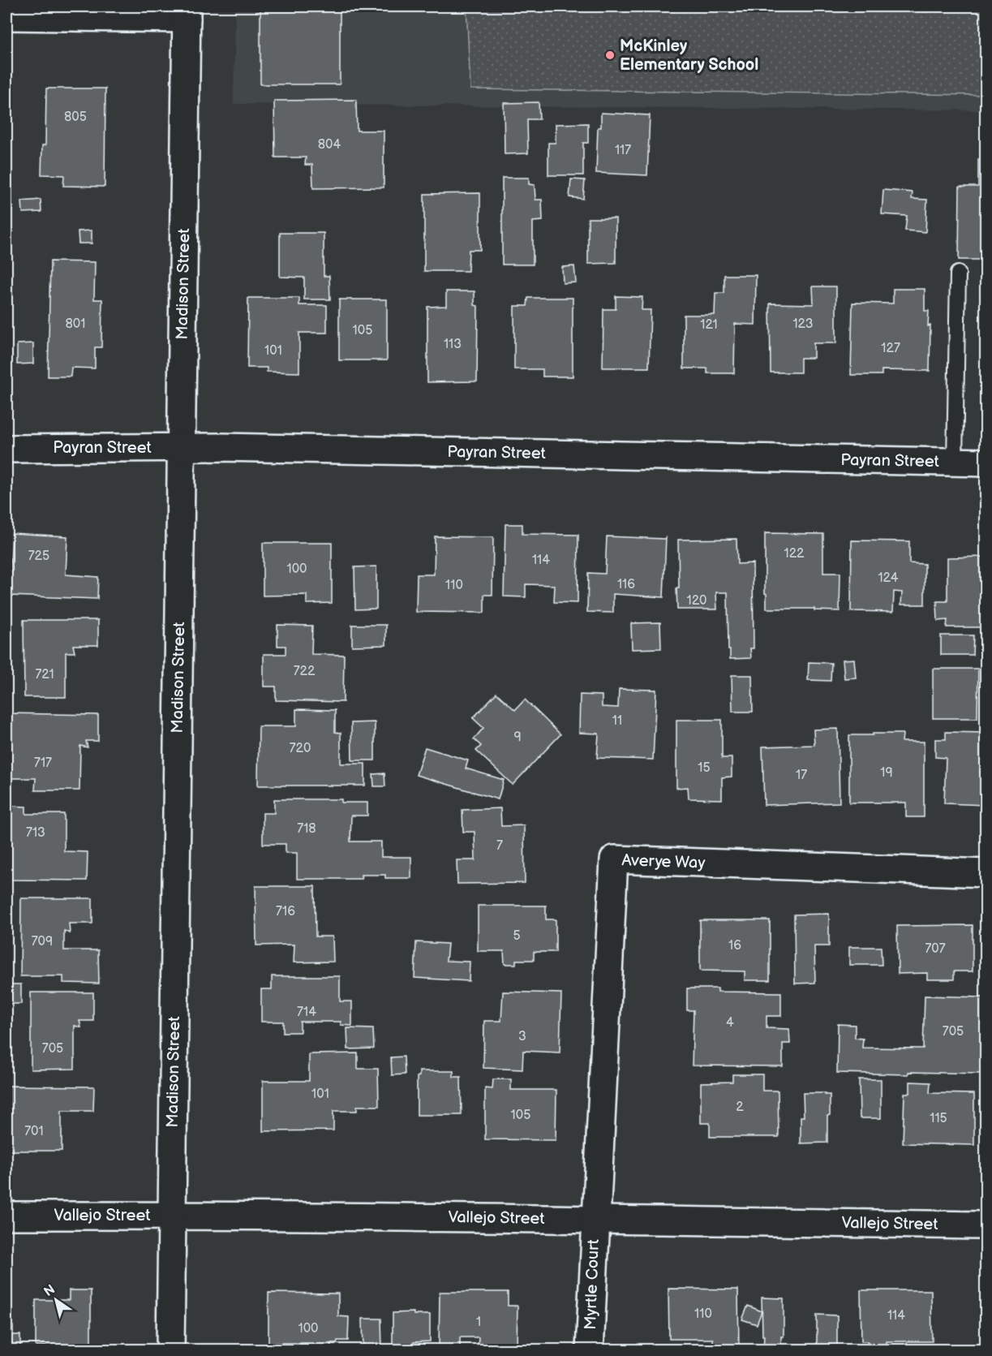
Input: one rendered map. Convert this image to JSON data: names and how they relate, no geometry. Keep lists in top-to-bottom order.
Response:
{
  "streets": {
    "street": [
      "Madison Street",
      "Payran Street",
      "Averye Way",
      "Vallejo Street",
      "Myrtle Court"
    ]
  },
  "crossings": [
    ["Madison Street", "Payran Street"],
    ["Madison Street", "Vallejo Street"],
    ["Averye Way", "Vallejo Street"],
    ["Averye Way", "Myrtle Court"],
    ["Vallejo Street", "Myrtle Court"]
  ],
  "places": ["McKinley Elementary School"],
  "house_numbers": [
    "805",
    "804",
    "117",
    "801",
    "123",
    "121",
    "105",
    "113",
    "127",
    "101",
    "122",
    "725",
    "114",
    "100",
    "124",
    "116",
    "110",
    "120",
    "722",
    "721",
    "11",
    "9",
    "720",
    "717",
    "15",
    "19",
    "17",
    "718",
    "713",
    "7",
    "716",
    "5",
    "709",
    "16",
    "707",
    "714",
    "4",
    "705",
    "3",
    "705",
    "101",
    "2",
    "105",
    "115",
    "701",
    "110",
    "114",
    "1",
    "100"
  ],
  "north": "top left"
}
